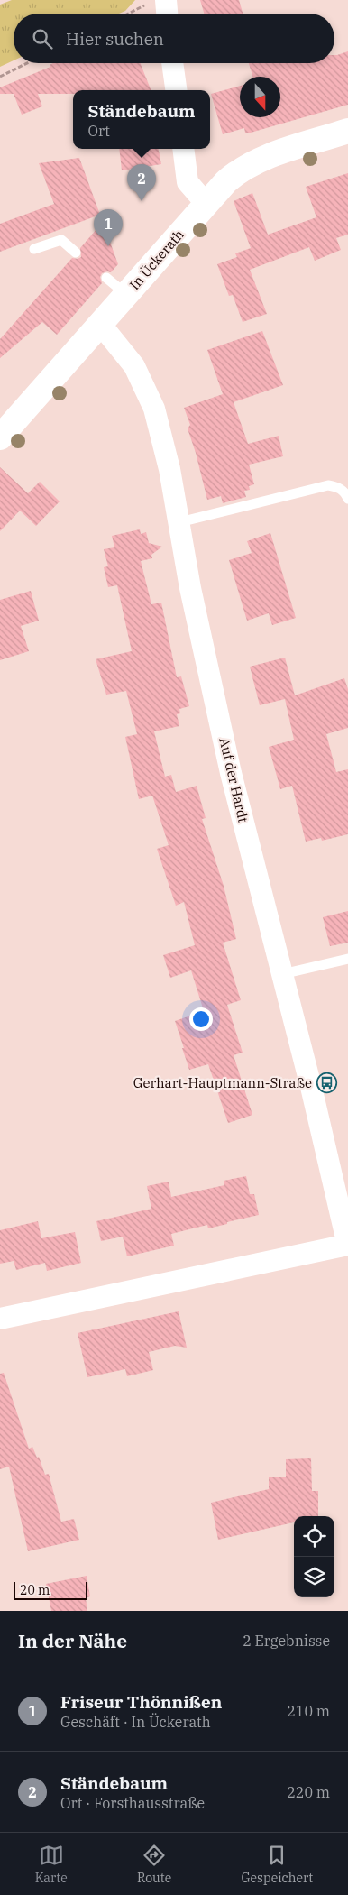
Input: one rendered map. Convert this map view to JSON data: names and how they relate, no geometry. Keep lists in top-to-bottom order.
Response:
{
  "streets": {
    "main road": ["In Ückerath"],
    "street": ["Auf der Hardt"]
  },
  "crossings": [
    ["In Ückerath", "Auf der Hardt"]
  ],
  "places": {
    "bus stop": ["Gerhart-Hauptmann-Straße"]
  },
  "scale_bar": "20 m",
  "north": "bottom",
  "page": {
    "search": "Hier suchen",
    "popup": ["Ständebaum", "Ort"],
    "pins": ["2", "1"],
    "scale": "20 m",
    "heading": ["In der Nähe", "2 Ergebnisse"],
    "list": [
      {
        "mark": "1",
        "name": "Friseur Thönnißen",
        "note": "Geschäft · In Ückerath",
        "value": "210 m"
      },
      {
        "mark": "2",
        "name": "Ständebaum",
        "note": "Ort · Forsthausstraße",
        "value": "220 m"
      }
    ],
    "nav": ["Karte", "Route", "Gespeichert"]
  }
}
